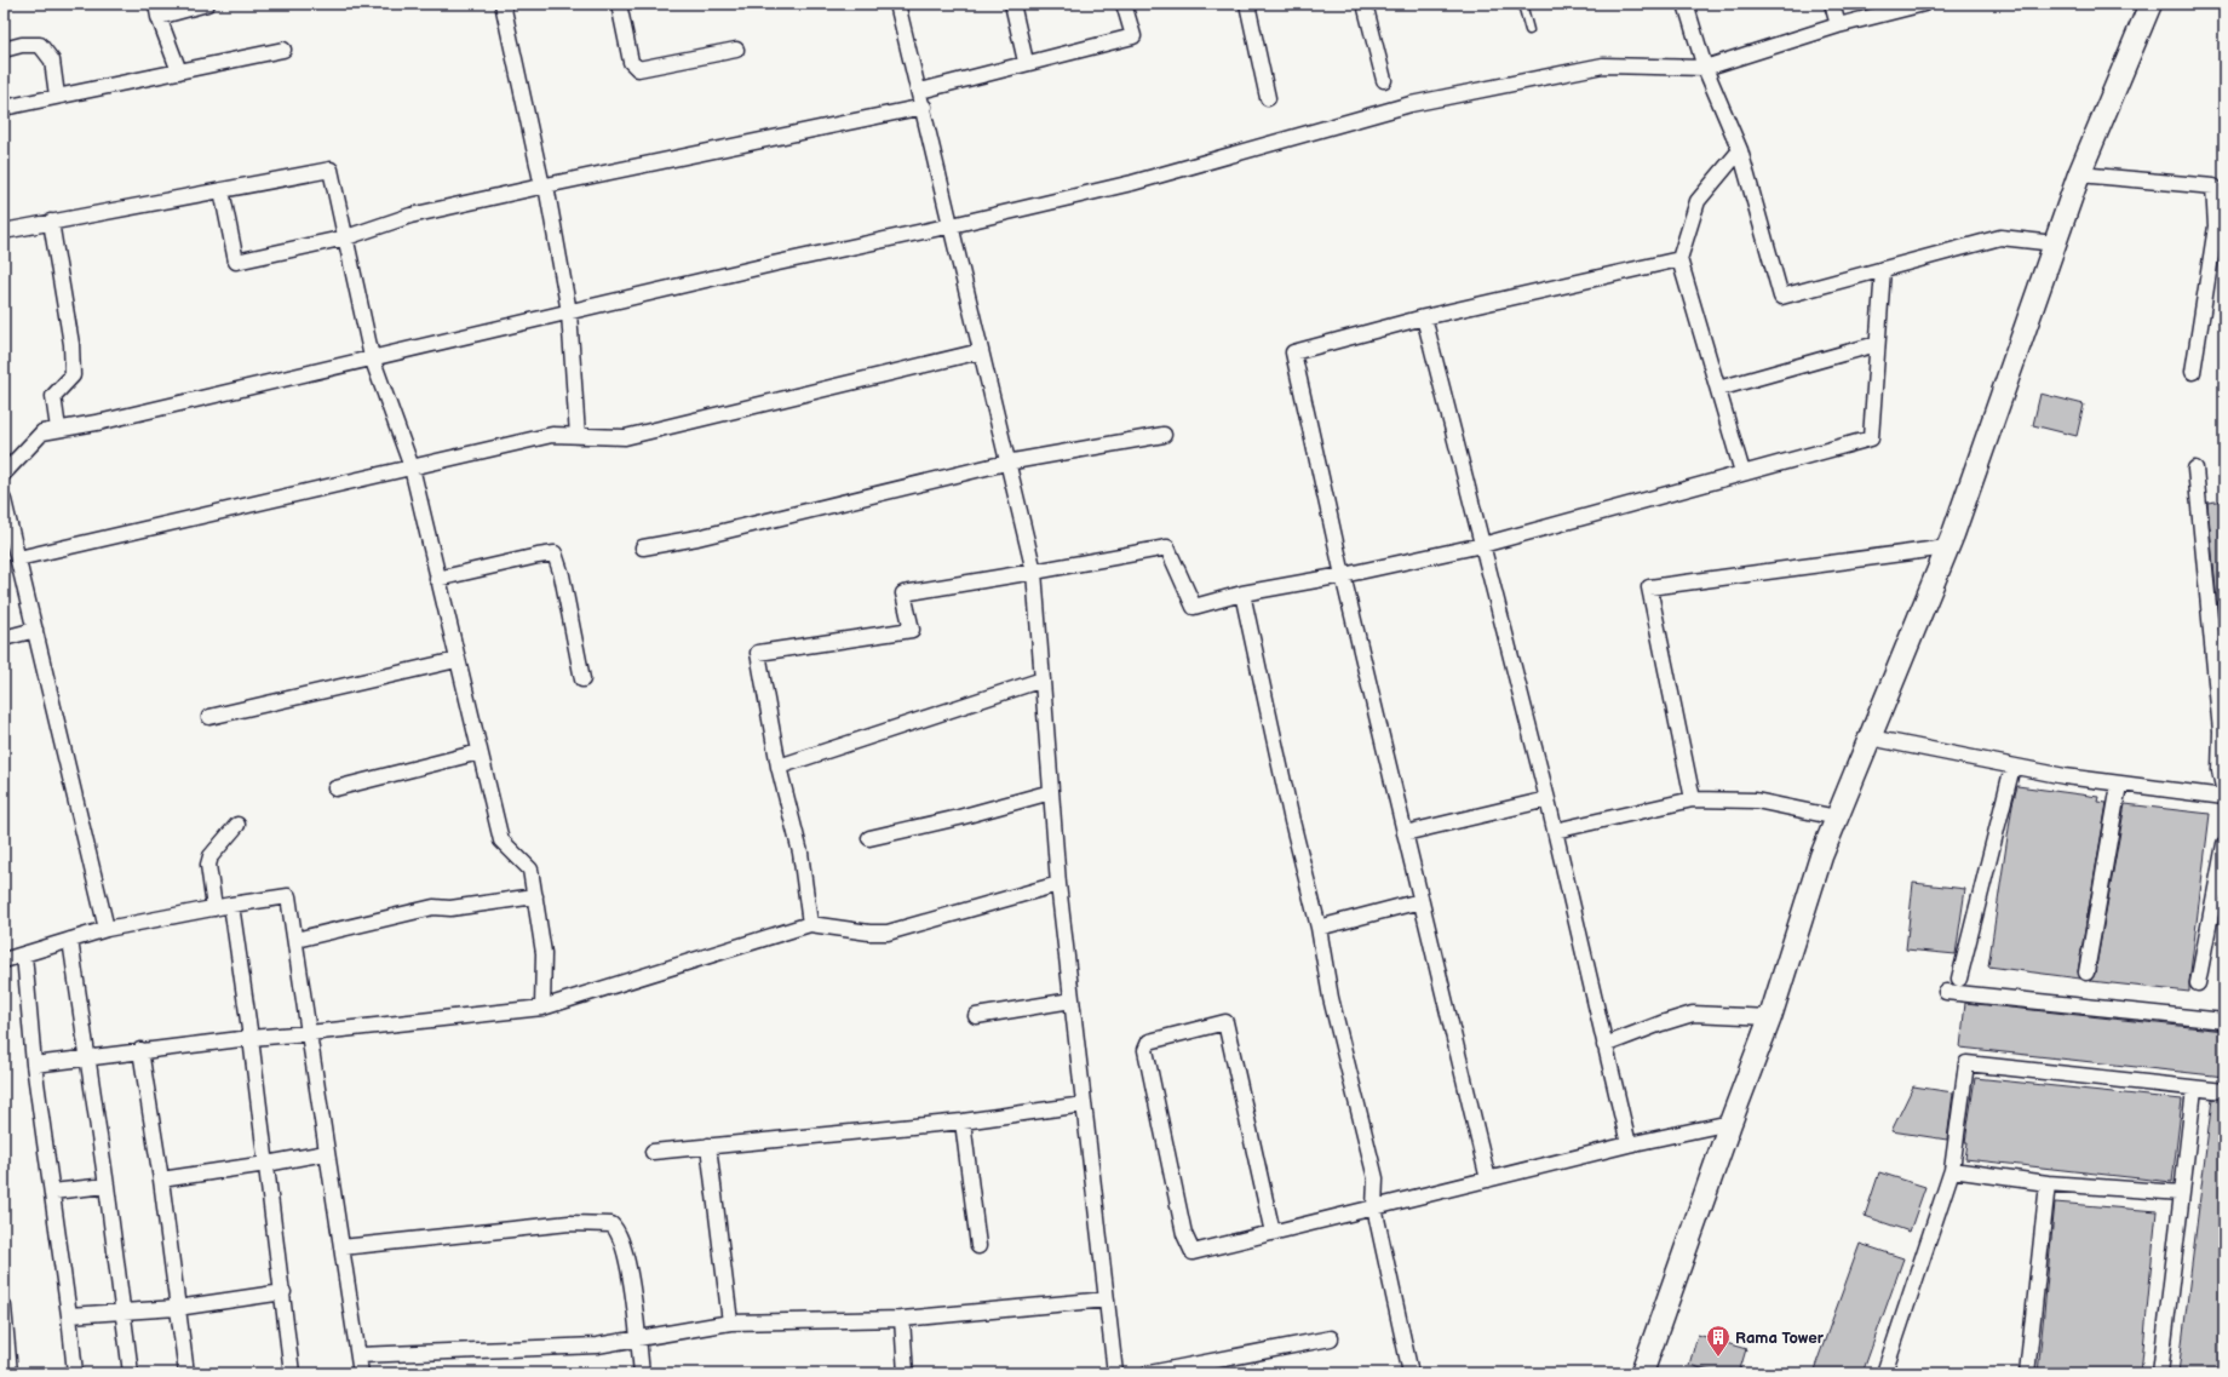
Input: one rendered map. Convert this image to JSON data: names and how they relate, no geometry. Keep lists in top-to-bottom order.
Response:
{
  "places": {
    "building": ["Rama Tower"]
  }
}
